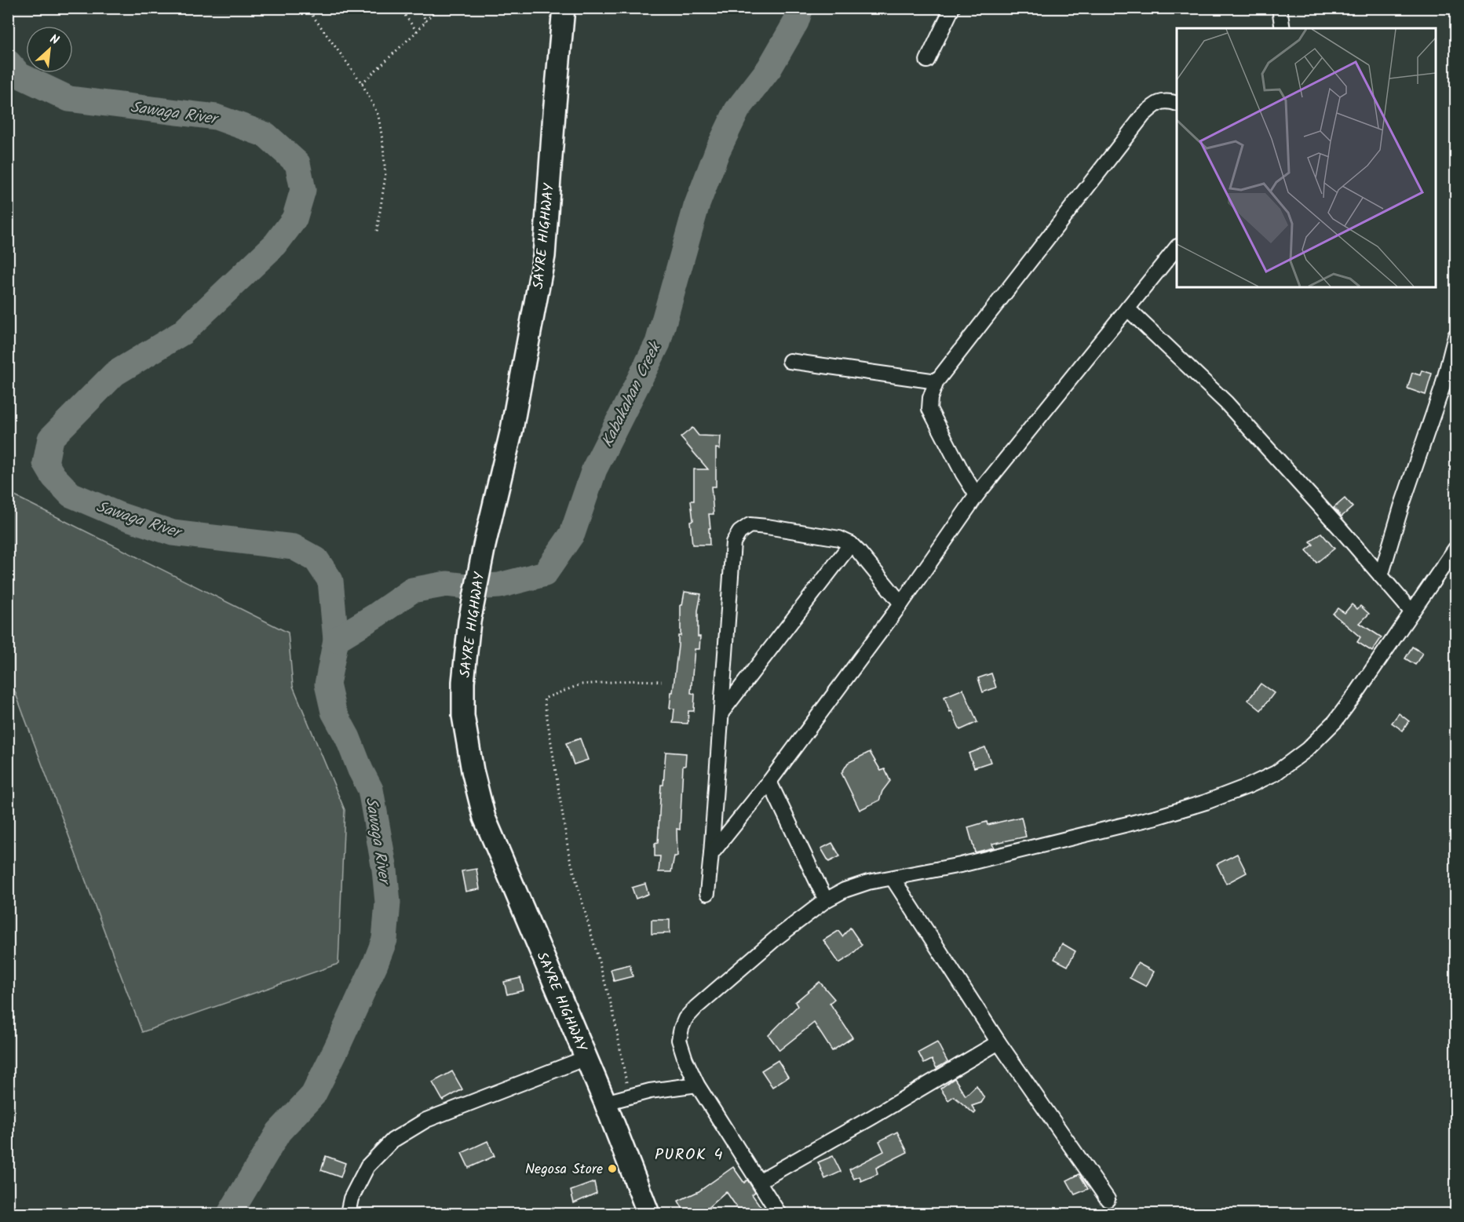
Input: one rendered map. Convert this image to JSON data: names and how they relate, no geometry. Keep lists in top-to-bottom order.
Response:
{
  "streets": {
    "highway": ["SAYRE HIGHWAY"]
  },
  "districts": ["PUROK 4"],
  "water": ["Sawaga River", "Kabakahan Creek"],
  "places": ["Negosa Store"],
  "north": "top right"
}
